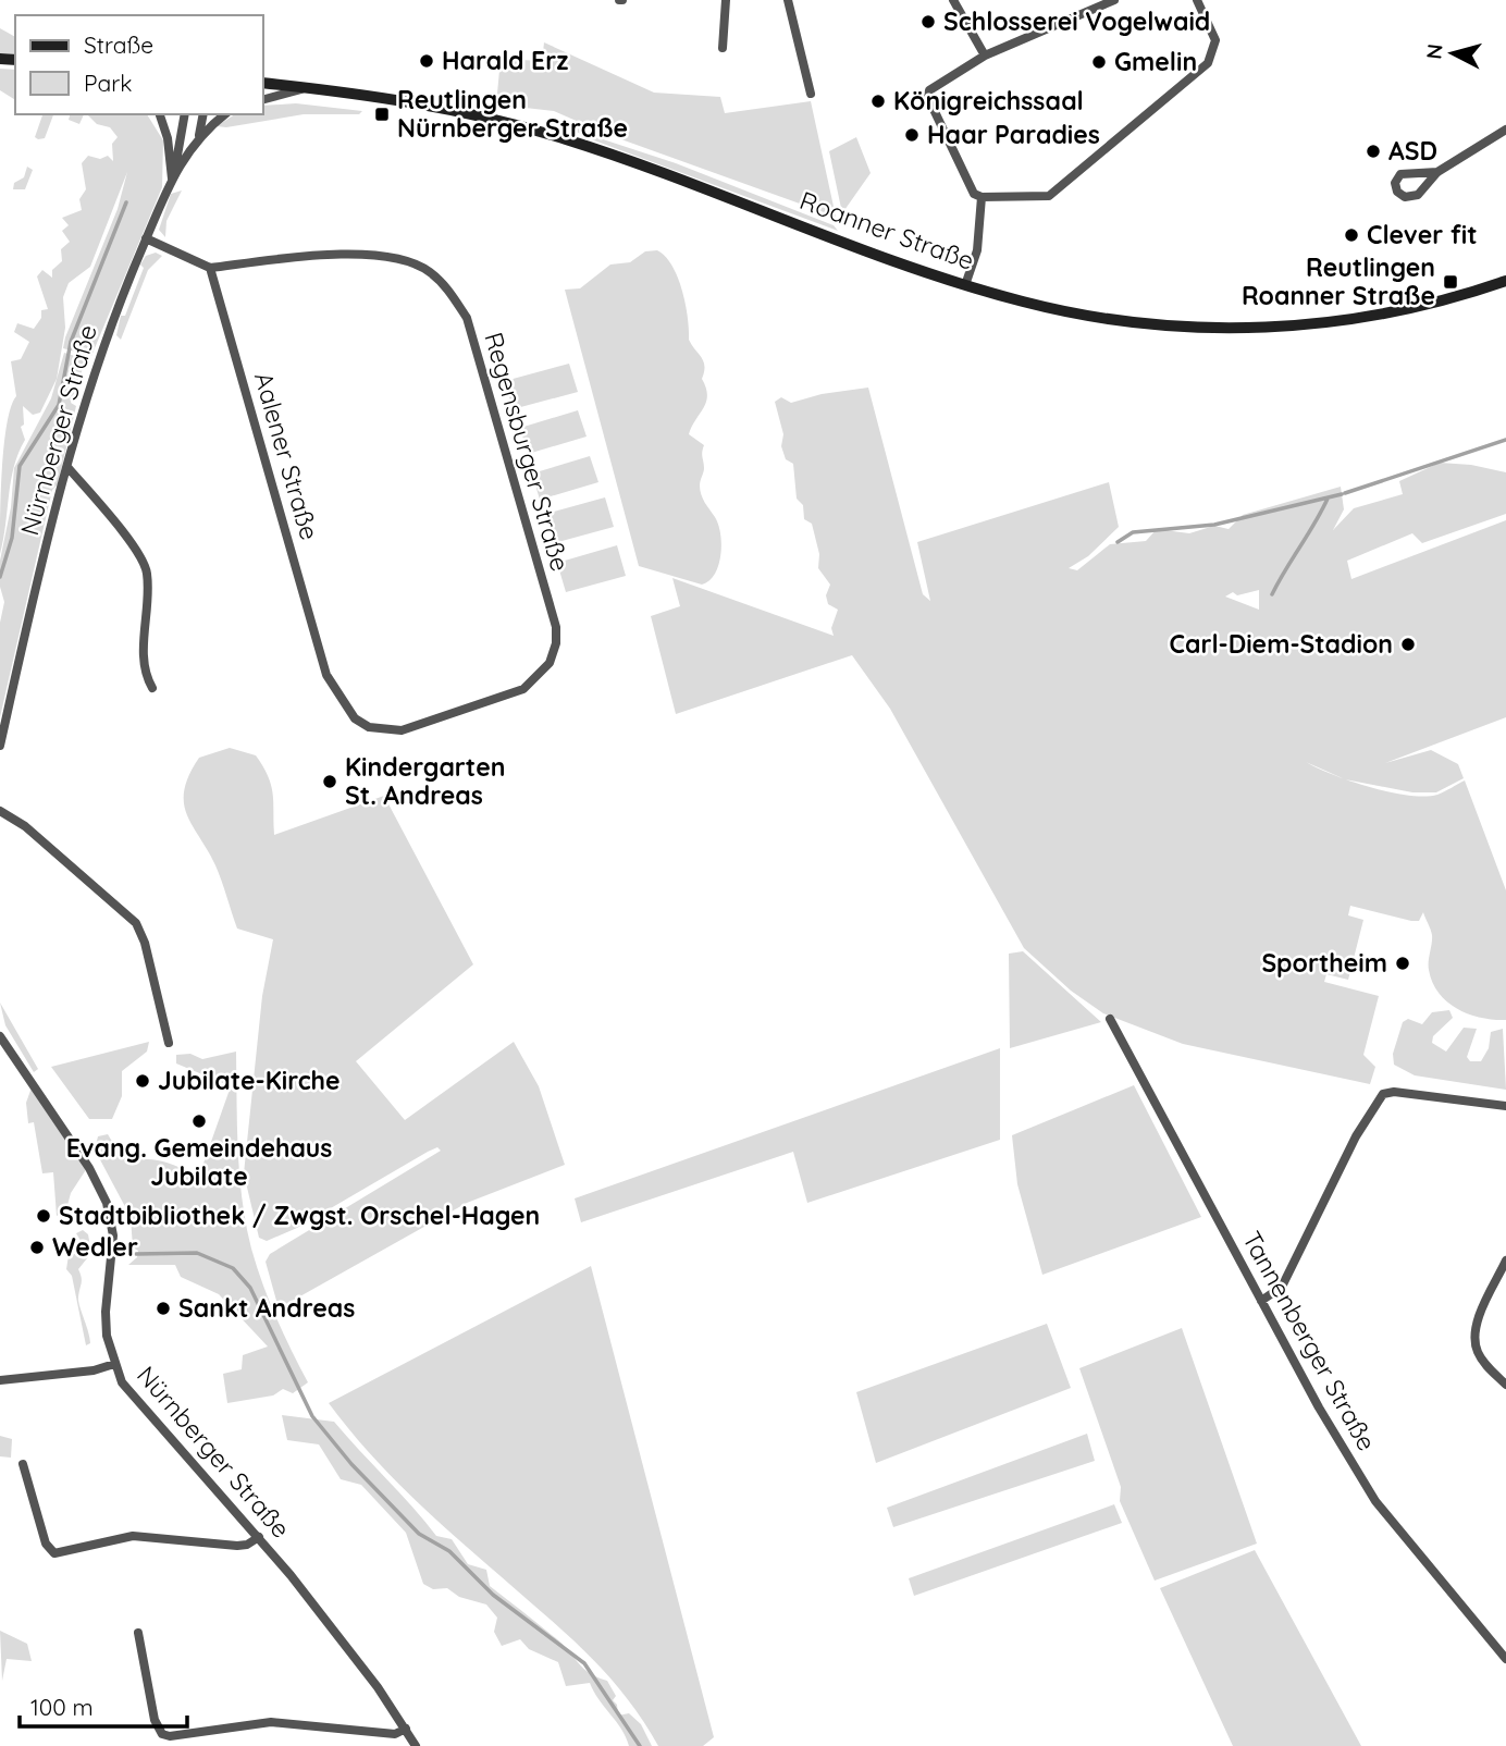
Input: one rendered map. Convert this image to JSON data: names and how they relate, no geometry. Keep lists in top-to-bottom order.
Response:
{
  "streets": {
    "street": [
      "Roanner Straße",
      "Nürnberger Straße",
      "Regensburger Straße",
      "Aalener Straße",
      "Tannenberger Straße"
    ]
  },
  "crossings": [
    ["Regensburger Straße", "Aalener Straße"]
  ],
  "places": {
    "other": [
      "Schlosserei Vogelwaid",
      "Harald Erz",
      "Gmelin",
      "Königreichssaal",
      "Haar Paradies",
      "ASD",
      "Clever fit",
      "Carl-Diem-Stadion",
      "Kindergarten St. Andreas",
      "Sportheim",
      "Jubilate-Kirche",
      "Evang. Gemeindehaus Jubilate",
      "Stadtbibliothek / Zwgst. Orschel-Hagen",
      "Wedler",
      "Sankt Andreas"
    ],
    "transit": ["Reutlingen Nürnberger Straße", "Reutlingen Roanner Straße"]
  },
  "legend": ["Straße", "Park"],
  "scale_bar": "100 m",
  "north": "left"
}
